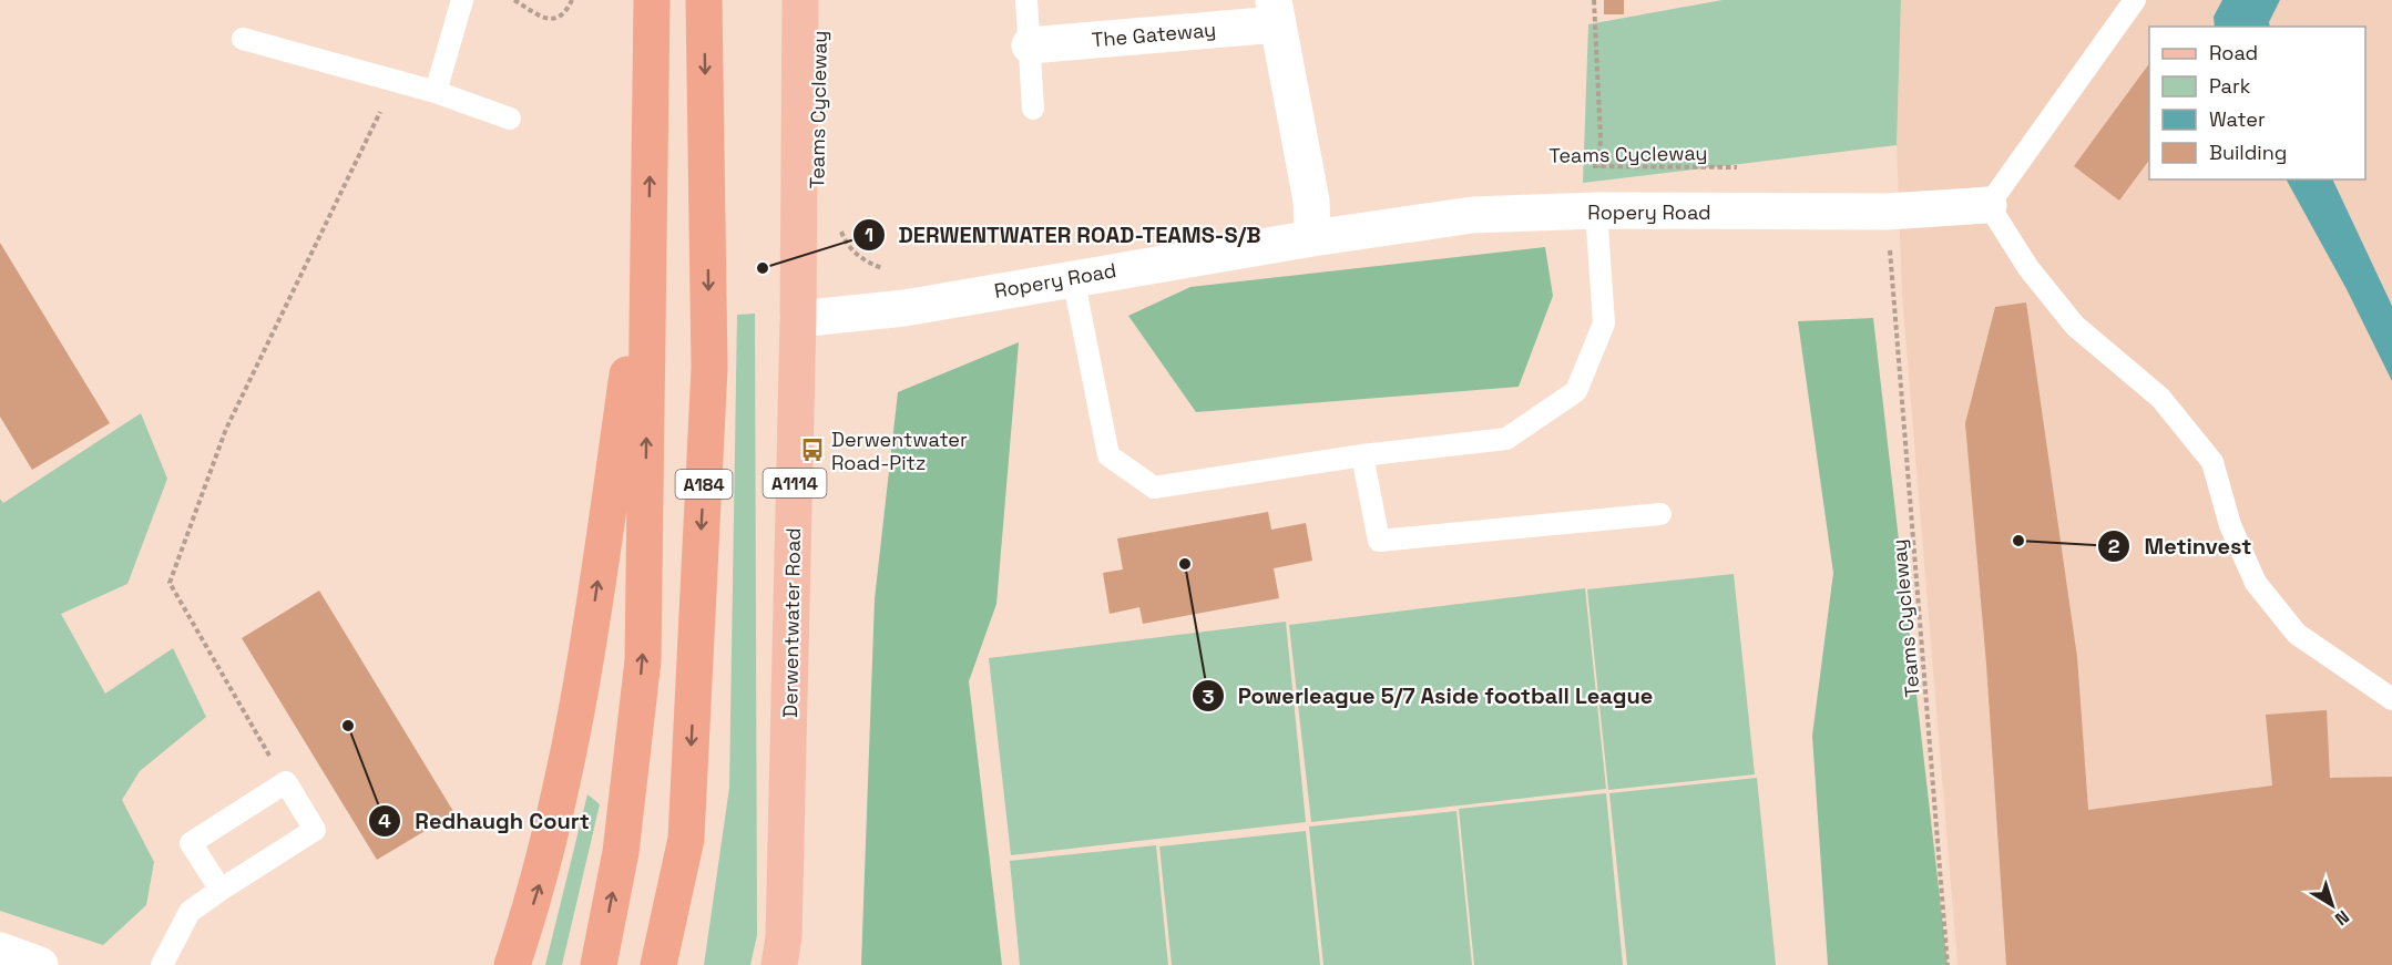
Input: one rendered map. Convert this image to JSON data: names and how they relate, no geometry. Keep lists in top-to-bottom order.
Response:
{
  "streets": {
    "highway": ["A184"],
    "main road": ["A1114", "Derwentwater Road"],
    "street": ["The Gateway", "Ropery Road"],
    "path": ["Teams Cycleway"]
  },
  "crossings": [
    ["Teams Cycleway", "Ropery Road"],
    ["Ropery Road", "Derwentwater Road"]
  ],
  "places": {
    "other": [
      "DERWENTWATER ROAD-TEAMS-S/B",
      "Metinvest",
      "Powerleague 5/7 Aside football League",
      "Redhaugh Court"
    ],
    "bus stop": ["Derwentwater Road-Pitz"]
  },
  "legend": [
    "Road",
    "Park",
    "Water",
    "Building"
  ],
  "north": "bottom right"
}
